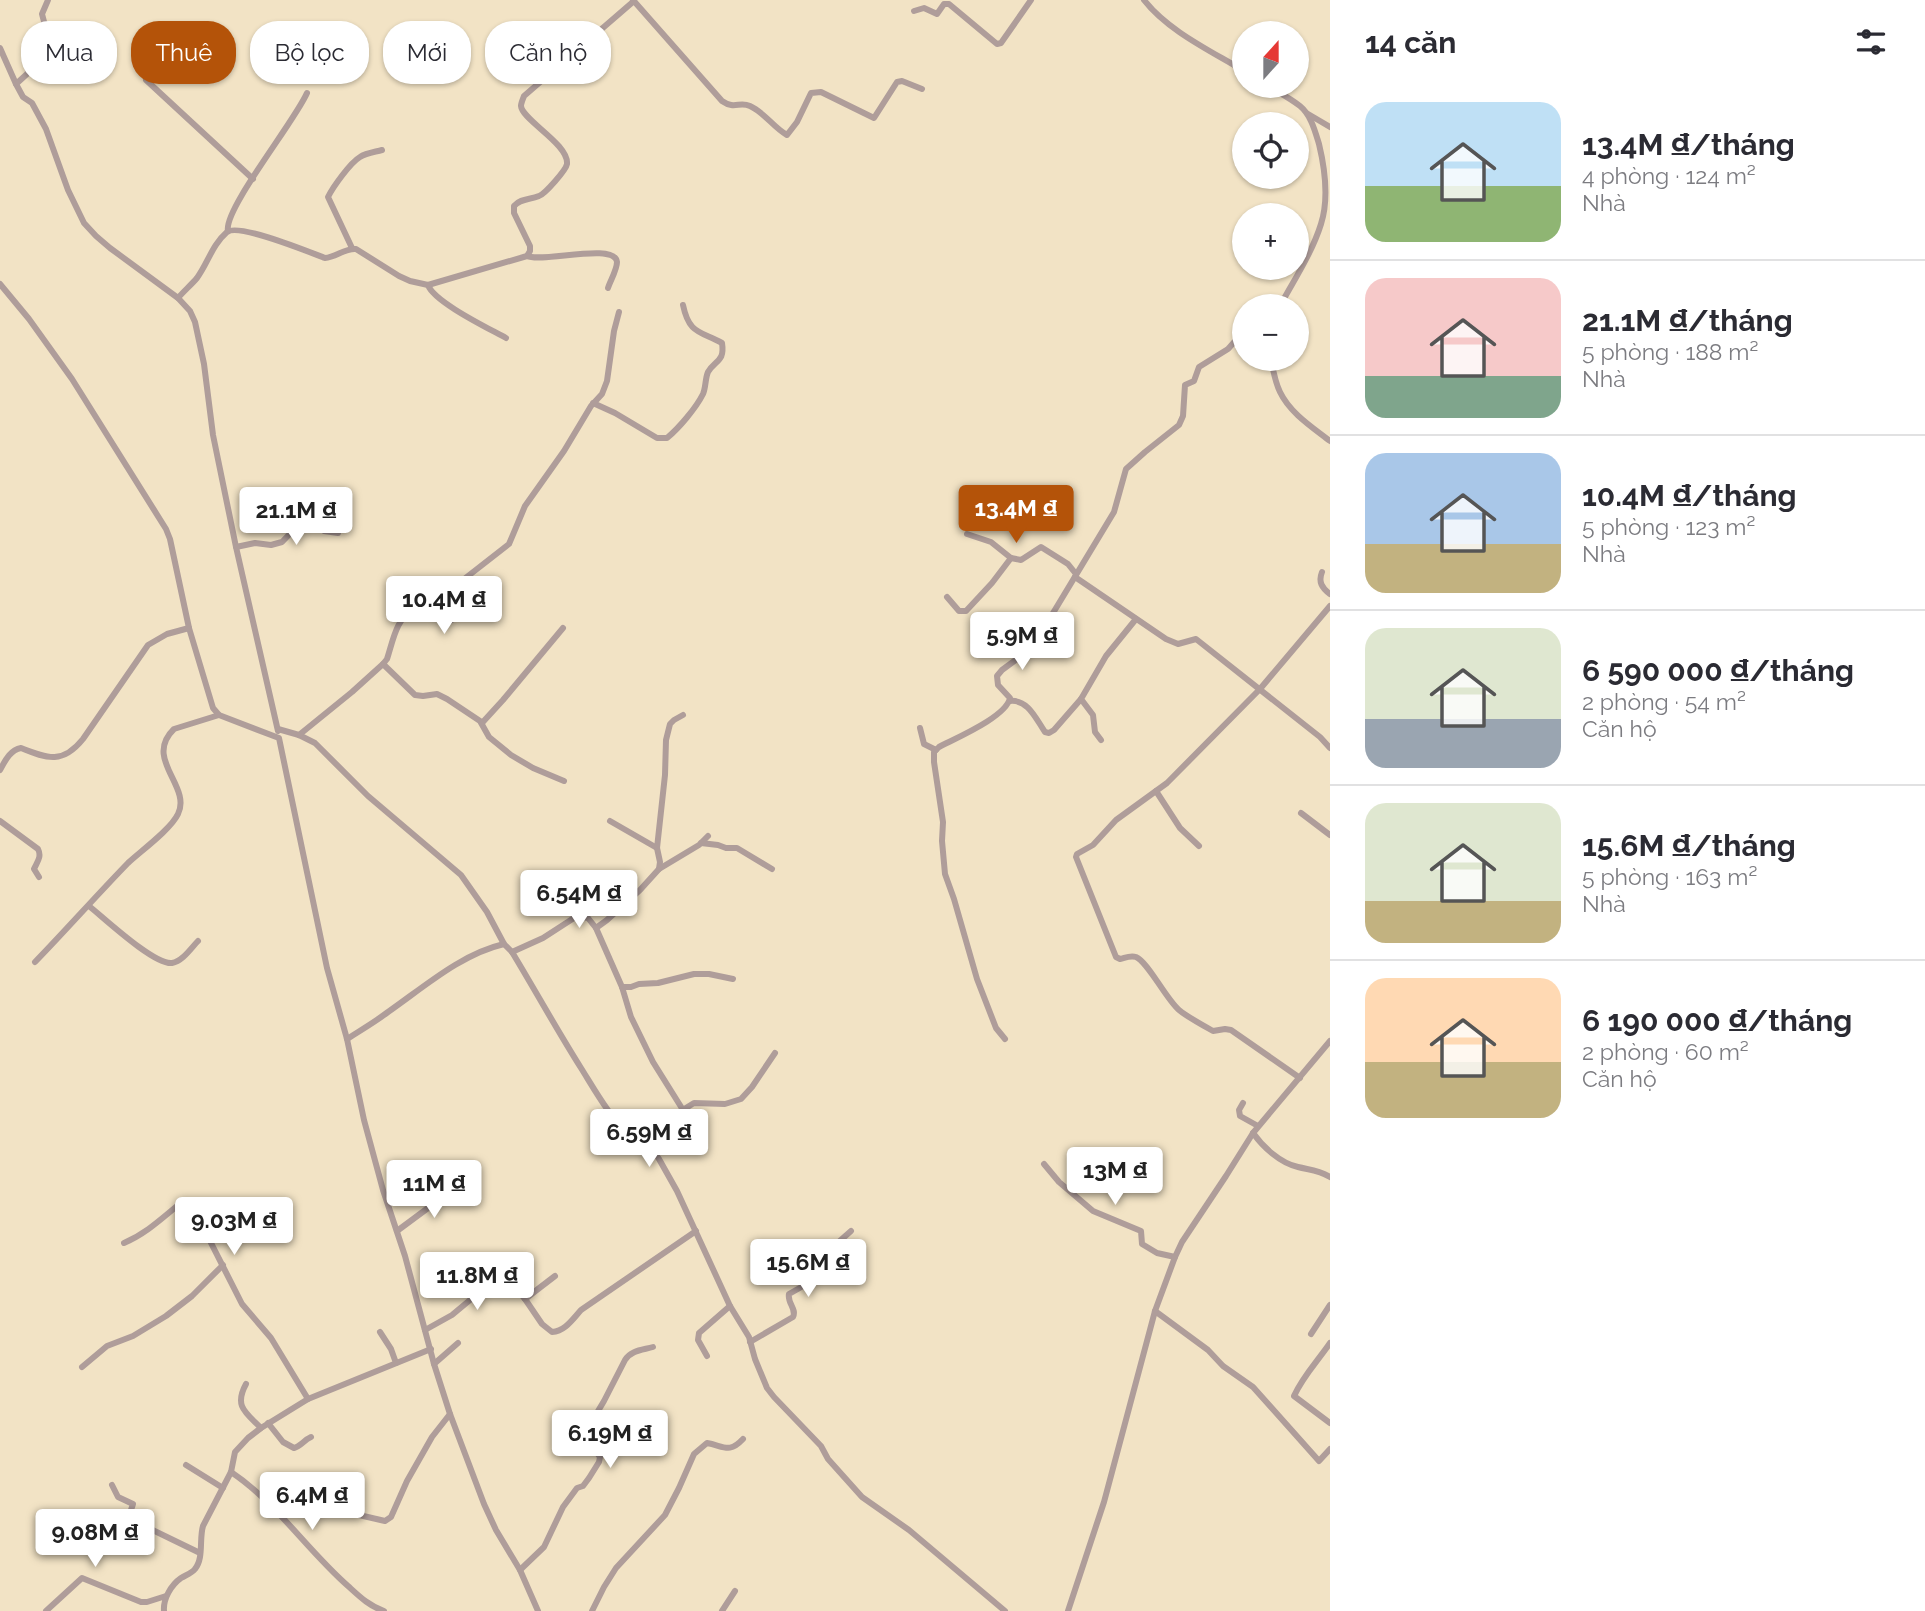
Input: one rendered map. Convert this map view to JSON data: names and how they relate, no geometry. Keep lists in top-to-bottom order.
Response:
{
  "north": "top",
  "page": {
    "heading": "14 căn",
    "map_buttons": ["+", "−"],
    "chip": [
      "Mua",
      "Thuê",
      "Bộ lọc",
      "Mới",
      "Căn hộ"
    ],
    "list": [
      {
        "name": "13.4M ₫/tháng",
        "note": "4 phòng · 124 m² · Nhà"
      },
      {
        "name": "21.1M ₫/tháng",
        "note": "5 phòng · 188 m² · Nhà"
      },
      {
        "name": "10.4M ₫/tháng",
        "note": "5 phòng · 123 m² · Nhà"
      },
      {
        "name": "6 590 000 ₫/tháng",
        "note": "2 phòng · 54 m² · Căn hộ"
      },
      {
        "name": "15.6M ₫/tháng",
        "note": "5 phòng · 163 m² · Nhà"
      },
      {
        "name": "6 190 000 ₫/tháng",
        "note": "2 phòng · 60 m² · Căn hộ"
      }
    ],
    "price": [
      "13.4M ₫",
      "21.1M ₫",
      "10.4M ₫",
      "5.9M ₫",
      "6.54M ₫",
      "6.59M ₫",
      "13M ₫",
      "11M ₫",
      "9.03M ₫",
      "15.6M ₫",
      "11.8M ₫",
      "6.19M ₫",
      "6.4M ₫",
      "9.08M ₫"
    ]
  }
}
